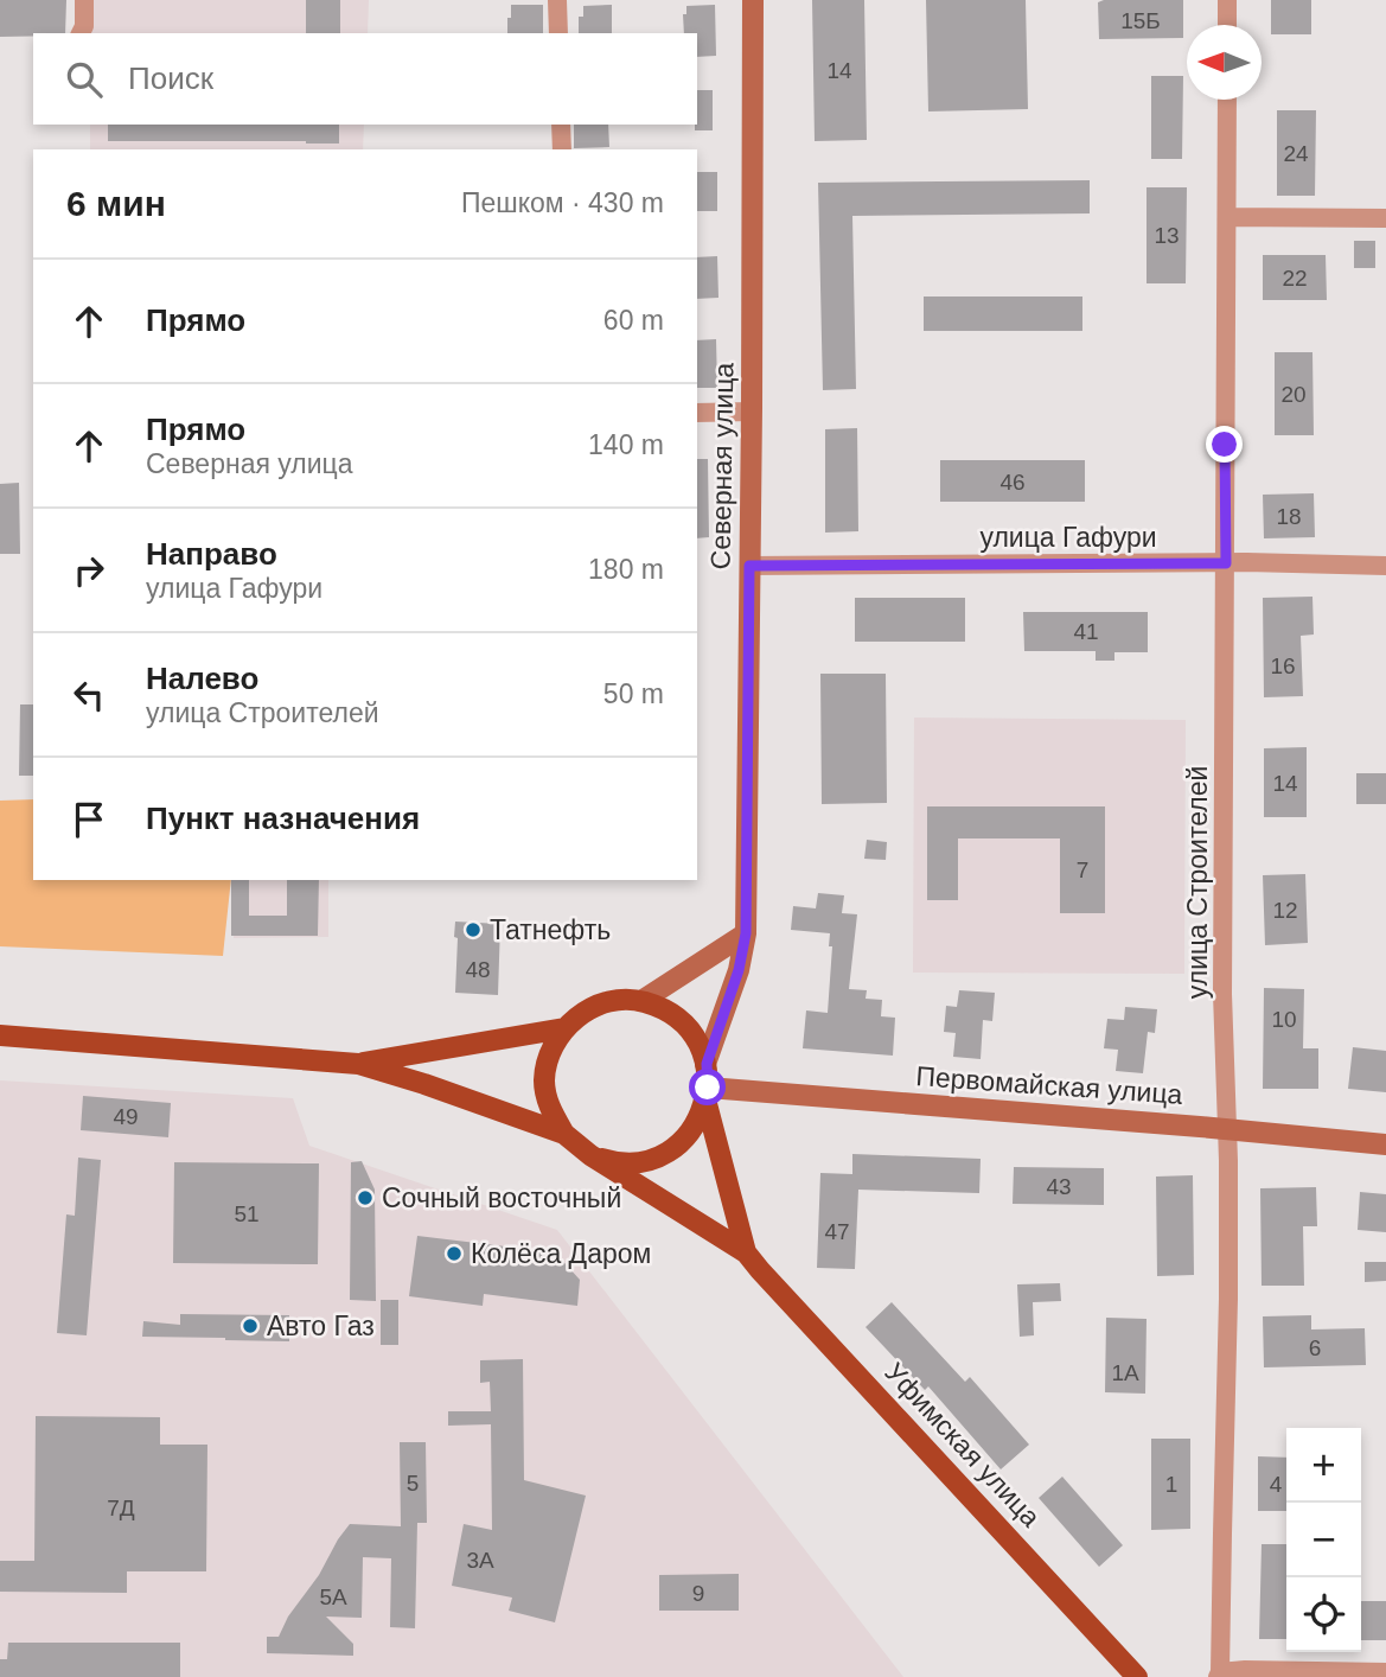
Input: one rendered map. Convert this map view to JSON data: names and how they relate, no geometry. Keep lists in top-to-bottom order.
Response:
{
  "streets": {
    "main road": ["Уфимская улица"],
    "street": [
      "Северная улица",
      "улица Гафури",
      "улица Строителей",
      "Первомайская улица"
    ]
  },
  "crossings": [
    ["Северная улица", "улица Гафури"],
    ["Северная улица", "Первомайская улица"],
    ["улица Гафури", "улица Строителей"],
    ["улица Строителей", "Первомайская улица"]
  ],
  "places": [
    "Татнефть",
    "Сочный восточный",
    "Колёса Даром",
    "Авто Газ"
  ],
  "house_numbers": [
    "15Б",
    "14",
    "24",
    "13",
    "22",
    "20",
    "46",
    "18",
    "41",
    "16",
    "14",
    "7",
    "12",
    "48",
    "10",
    "49",
    "43",
    "51",
    "47",
    "6",
    "1А",
    "5",
    "1",
    "4",
    "7Д",
    "3А",
    "9",
    "5А"
  ],
  "north": "left",
  "page": {
    "search": "Поиск",
    "heading": ["6 мин", "Пешком · 430 m"],
    "list": [
      ["Прямо", "60 m"],
      ["Прямо", "Северная улица", "140 m"],
      ["Направо", "улица Гафури", "180 m"],
      ["Налево", "улица Строителей", "50 m"],
      "Пункт назначения"
    ],
    "map_buttons": ["+", "−"]
  }
}
